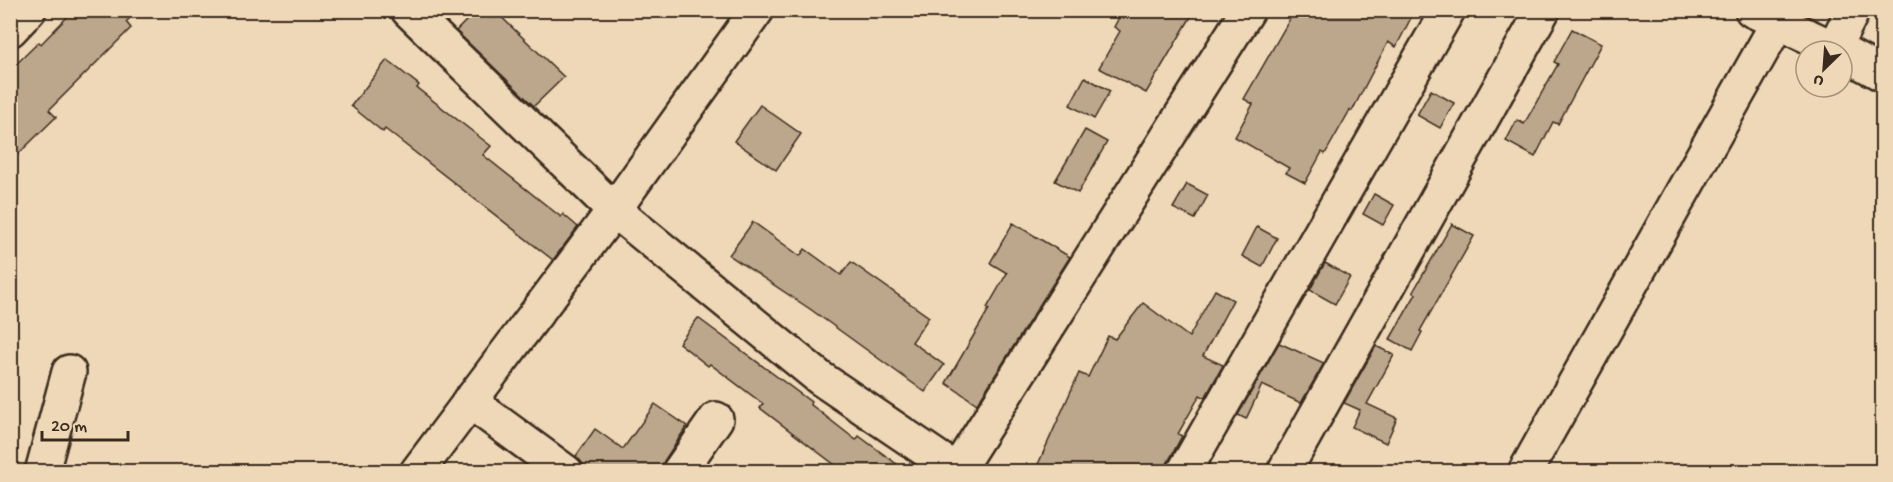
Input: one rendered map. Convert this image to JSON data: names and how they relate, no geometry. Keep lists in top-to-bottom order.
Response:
{
  "scale_bar": "20 m",
  "north": "bottom left"
}
